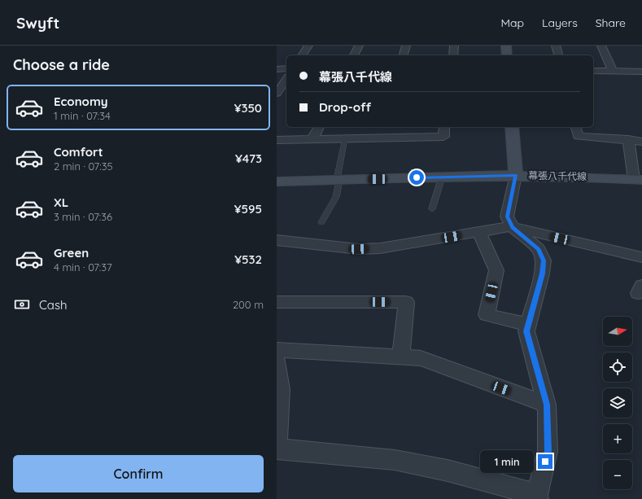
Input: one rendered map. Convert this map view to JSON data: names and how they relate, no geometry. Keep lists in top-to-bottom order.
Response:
{
  "streets": {
    "main road": ["幕張八千代線"]
  },
  "north": "right",
  "page": {
    "header": "Swyft",
    "nav": ["Map", "Layers", "Share"],
    "heading": "Choose a ride",
    "banner": ["幕張八千代線", "Drop-off"],
    "list": [
      {
        "name": "Economy",
        "note": "1 min · 07:34",
        "value": "¥350"
      },
      {
        "name": "Comfort",
        "note": "2 min · 07:35",
        "value": "¥473"
      },
      {
        "name": "XL",
        "note": "3 min · 07:36",
        "value": "¥595"
      },
      {
        "name": "Green",
        "note": "4 min · 07:37",
        "value": "¥532"
      }
    ],
    "pay": ["Cash", "200 m"],
    "map_buttons": ["+", "−"],
    "buttons": "Confirm",
    "bubble": "1 min"
  }
}
